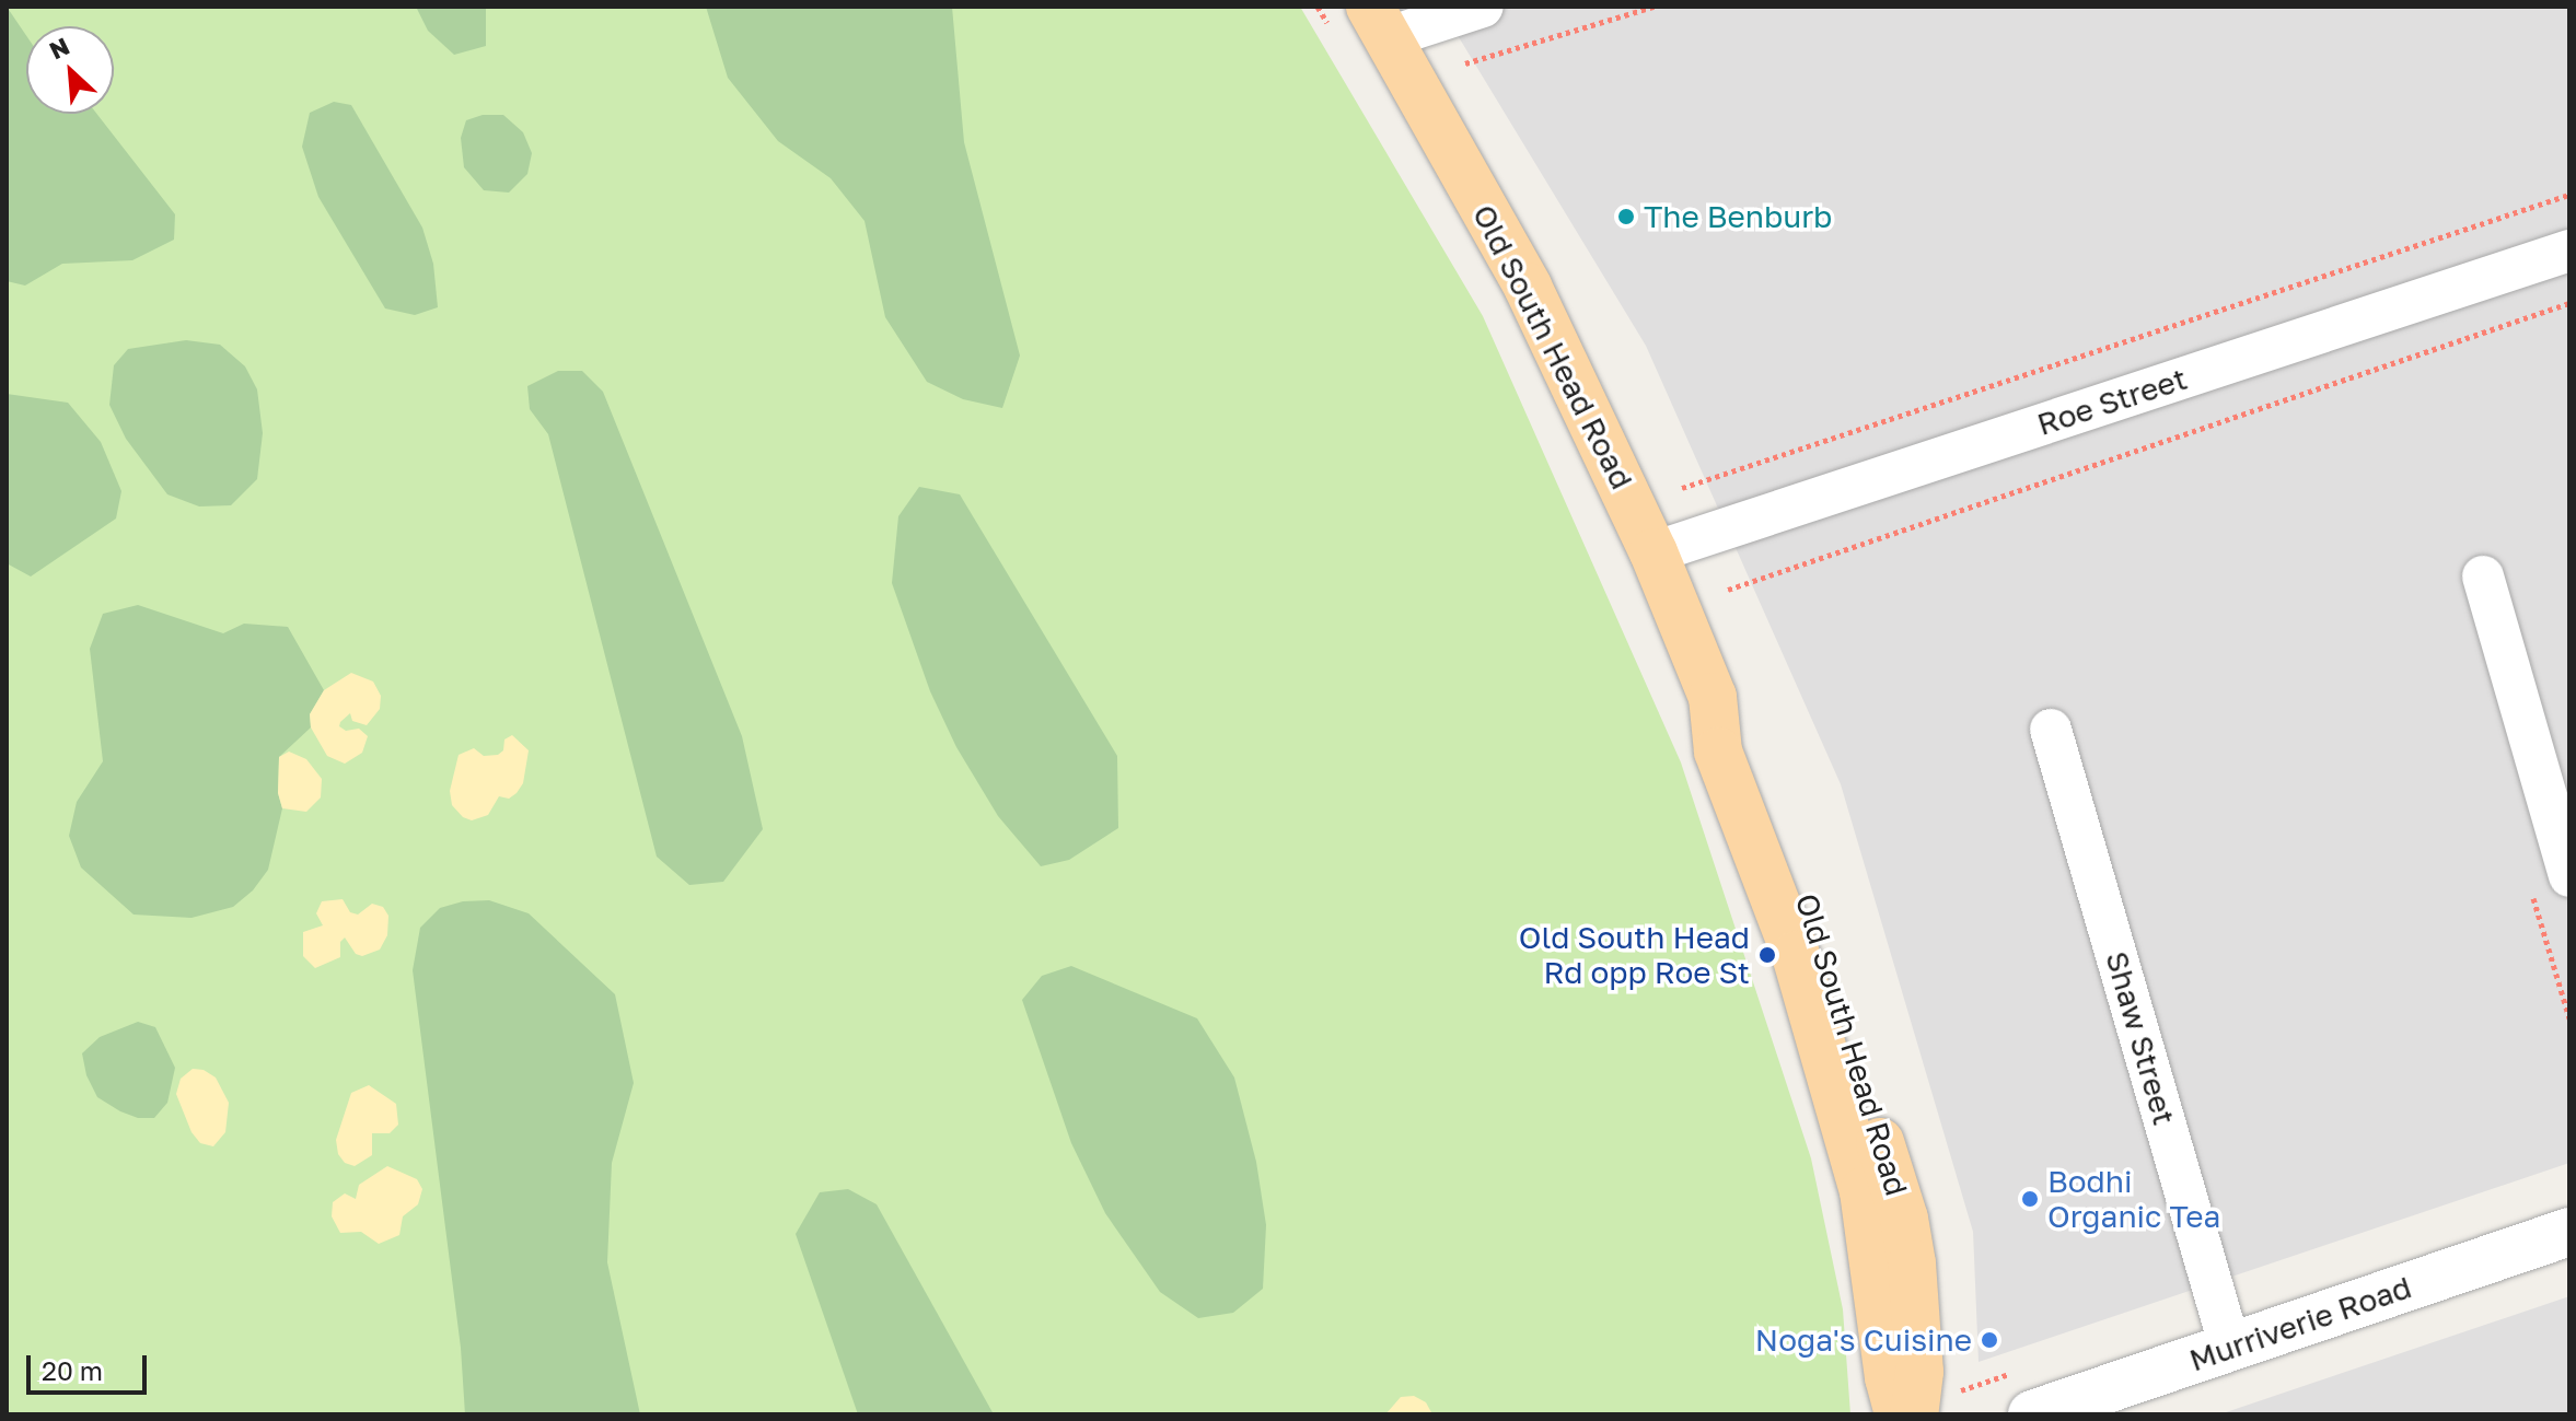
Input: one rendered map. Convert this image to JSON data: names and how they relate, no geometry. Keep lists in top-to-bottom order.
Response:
{
  "streets": {
    "main road": ["Old South Head Road"],
    "street": ["Roe Street", "Shaw Street", "Murriverie Road"]
  },
  "crossings": [
    ["Old South Head Road", "Roe Street"],
    ["Shaw Street", "Murriverie Road"]
  ],
  "places": [
    "The Benburb",
    "Old South Head Rd opp Roe St",
    "Bodhi Organic Tea",
    "Noga's Cuisine"
  ],
  "scale_bar": "20 m",
  "north": "top left"
}
